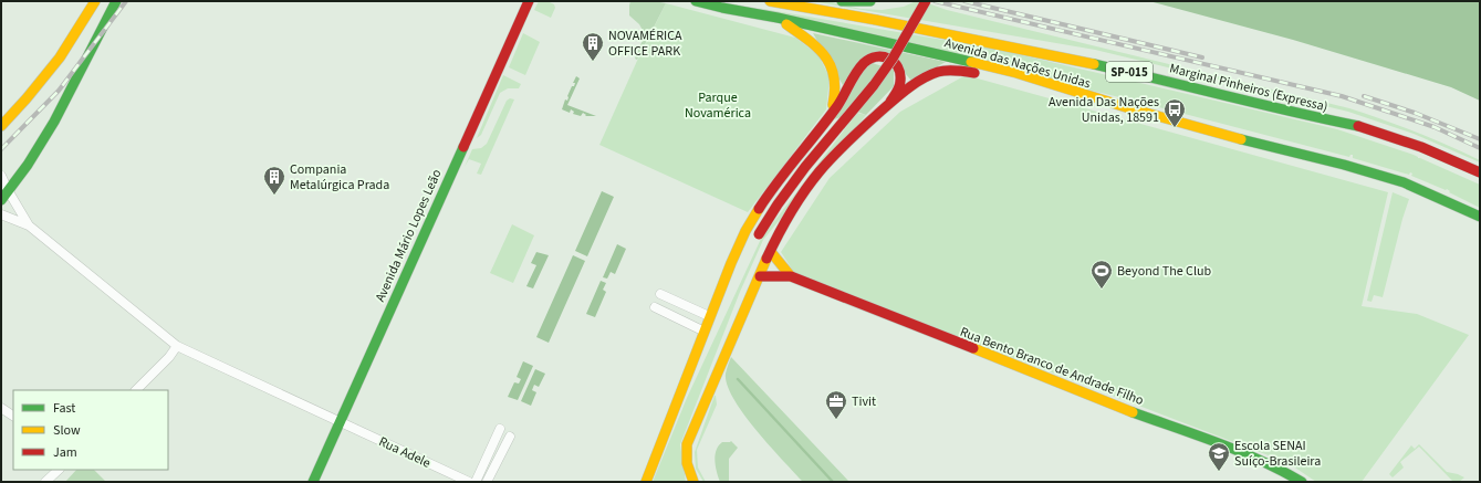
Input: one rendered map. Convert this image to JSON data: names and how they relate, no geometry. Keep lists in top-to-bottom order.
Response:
{
  "streets": {
    "main road": [
      "Avenida das Nações Unidas",
      "SP-015",
      "Marginal Pinheiros (Expressa)",
      "Avenida Mário Lopes Leão",
      "Rua Bento Branco de Andrade Filho"
    ],
    "street": ["Rua Adele"]
  },
  "crossings": [
    ["Avenida Mário Lopes Leão", "Rua Adele"]
  ],
  "parks": ["Parque Novamérica"],
  "places": {
    "building": ["NOVAMÉRICA OFFICE PARK", "Compania Metalúrgica Prada"],
    "bus stop": ["Avenida Das Nações Unidas, 18591"],
    "sports": ["Beyond The Club"],
    "office": ["Tivit"],
    "school or university": ["Escola SENAI Suíço-Brasileira"]
  },
  "legend": ["Fast", "Slow", "Jam"]
}
